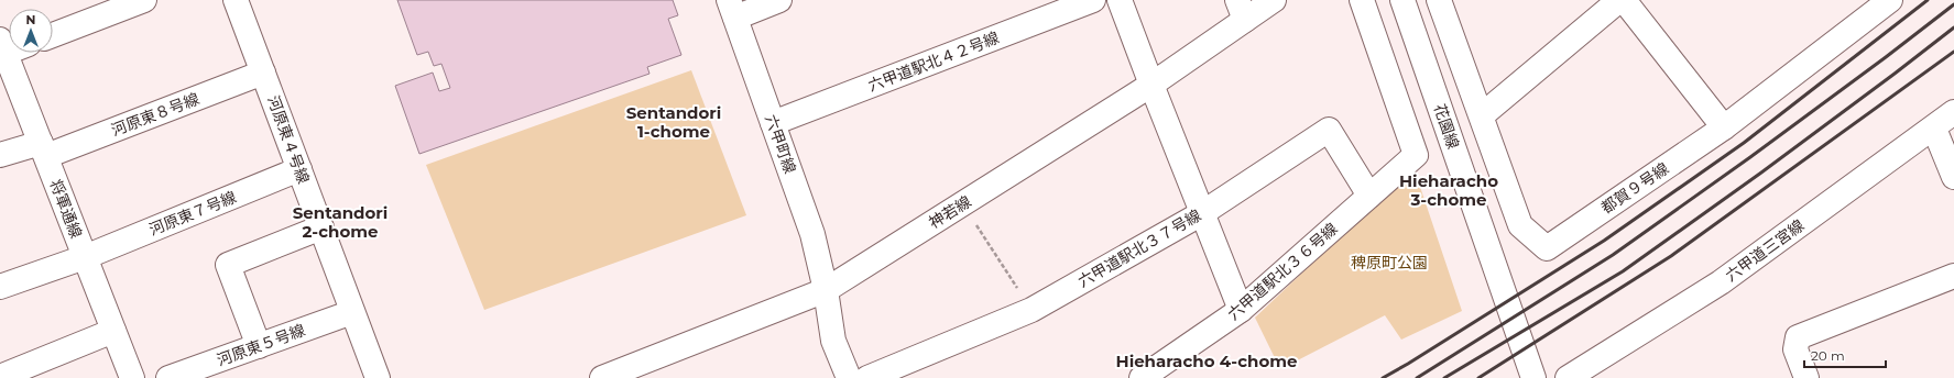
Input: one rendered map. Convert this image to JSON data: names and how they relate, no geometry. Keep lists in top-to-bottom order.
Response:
{
  "streets": {
    "street": [
      "六甲道駅北４２号線",
      "河原東８号線",
      "花園線",
      "河原東４号線",
      "六甲町線",
      "都賀９号線",
      "将軍通線",
      "神若線",
      "河原東７号線",
      "六甲道駅北３７号線",
      "六甲道三宮線",
      "六甲道駅北３６号線",
      "河原東５号線"
    ]
  },
  "crossings": [
    ["六甲道駅北４２号線", "六甲町線"],
    ["河原東８号線", "河原東４号線"],
    ["河原東８号線", "将軍通線"],
    ["河原東４号線", "河原東７号線"],
    ["河原東４号線", "河原東５号線"],
    ["六甲町線", "神若線"],
    ["将軍通線", "河原東７号線"],
    ["六甲道駅北３７号線", "六甲道駅北３６号線"]
  ],
  "districts": [
    "Sentandori 1-chome",
    "Hieharacho 3-chome",
    "Sentandori 2-chome",
    "Hieharacho 4-chome"
  ],
  "parks": ["稗原町公園"],
  "scale_bar": "20 m",
  "north": "top"
}
